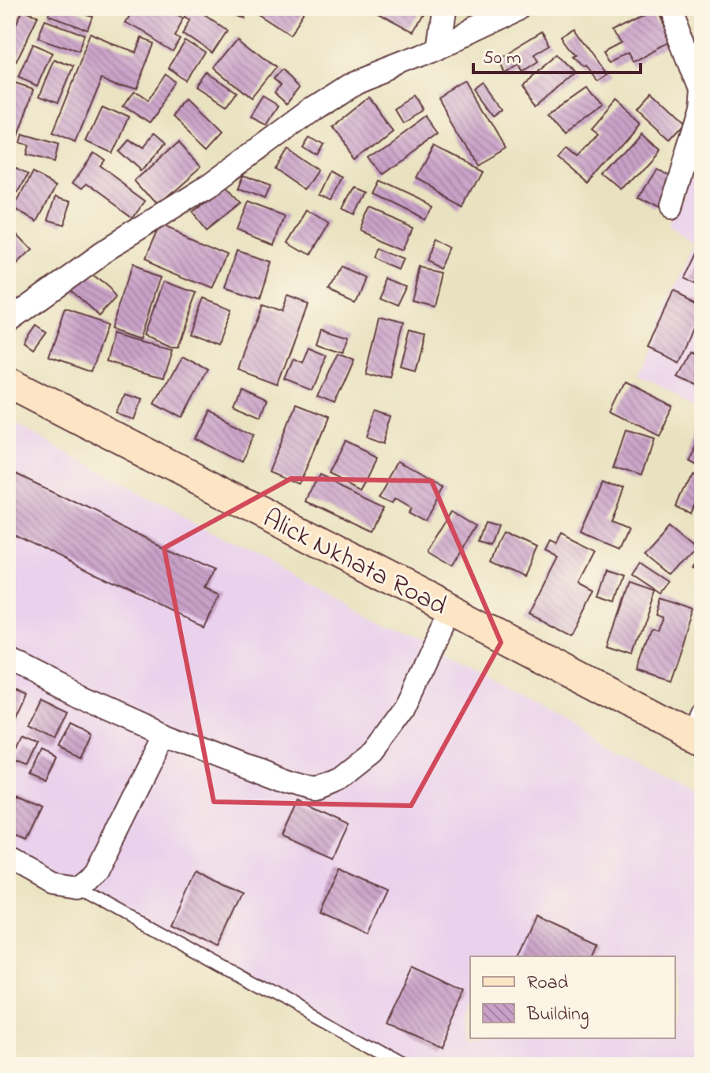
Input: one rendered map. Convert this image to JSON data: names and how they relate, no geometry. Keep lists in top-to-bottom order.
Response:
{
  "streets": {
    "main road": ["Alick Nkhata Road"]
  },
  "legend": ["Road", "Building"],
  "scale_bar": "50 m"
}
